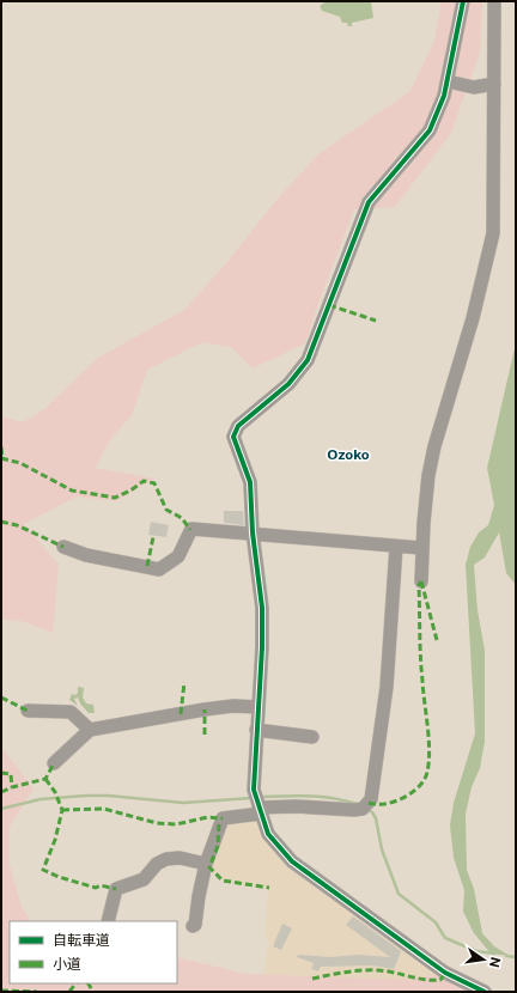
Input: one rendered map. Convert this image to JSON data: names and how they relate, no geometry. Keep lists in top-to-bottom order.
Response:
{
  "districts": ["Ozoko"],
  "legend": ["自転車道", "小道"],
  "north": "right"
}
